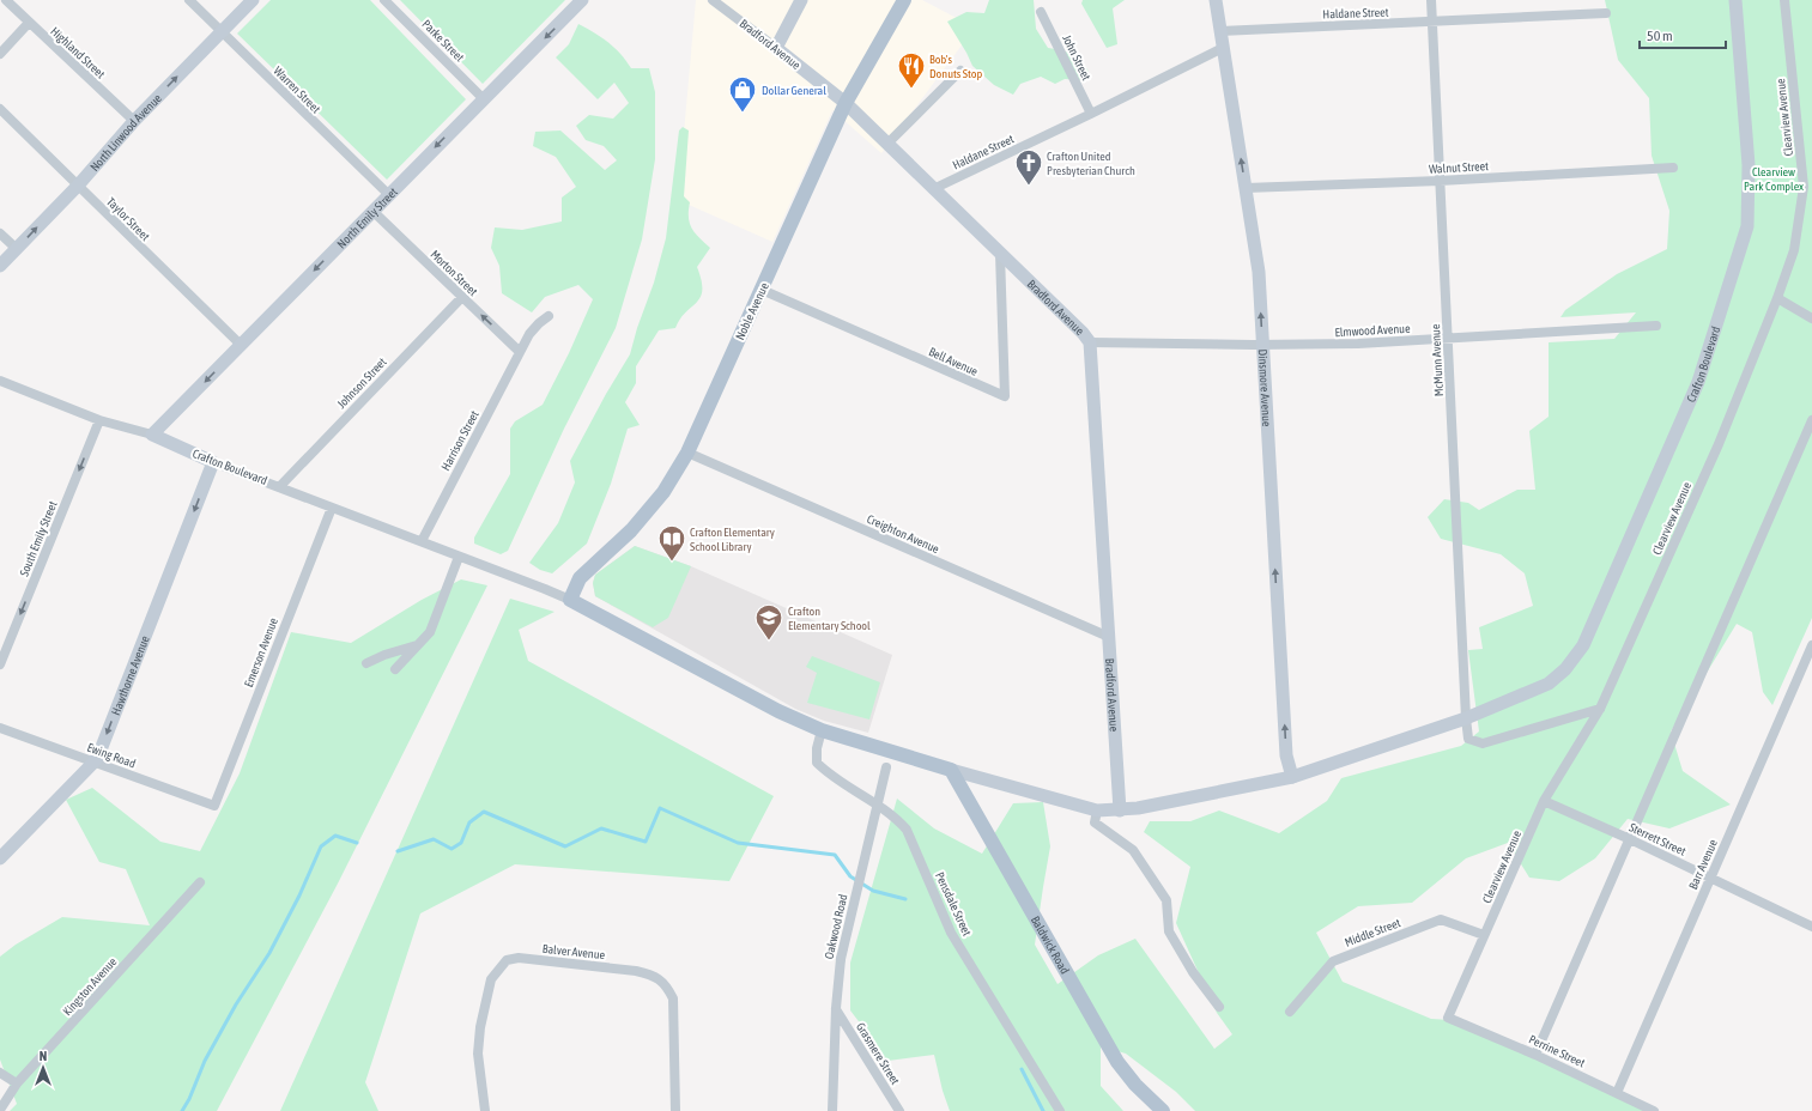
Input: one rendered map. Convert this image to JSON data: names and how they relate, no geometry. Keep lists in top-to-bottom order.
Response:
{
  "streets": {
    "main road": [
      "Bradford Avenue",
      "North Linwood Avenue",
      "North Emily Street",
      "Noble Avenue",
      "Crafton Boulevard",
      "Dinsmore Avenue",
      "Hawthorne Avenue",
      "Baldwick Road"
    ],
    "street": [
      "Haldane Street",
      "Parke Street",
      "Highland Street",
      "John Street",
      "Warren Street",
      "Clearview Avenue",
      "Walnut Street",
      "Taylor Street",
      "Morton Street",
      "Elmwood Avenue",
      "McMunn Avenue",
      "Bell Avenue",
      "Johnson Street",
      "Harrison Street",
      "Creighton Avenue",
      "South Emily Street",
      "Emerson Avenue",
      "Ewing Road",
      "Sterrett Street",
      "Barr Avenue",
      "Pensdale Street",
      "Oakwood Road",
      "Middle Street",
      "Balver Avenue",
      "Kingston Avenue",
      "Perrine Street",
      "Grasmere Street"
    ]
  },
  "crossings": [
    ["Haldane Street", "Bradford Avenue"],
    ["Haldane Street", "John Street"],
    ["Haldane Street", "McMunn Avenue"],
    ["Haldane Street", "Dinsmore Avenue"],
    ["Parke Street", "North Emily Street"],
    ["Bradford Avenue", "Noble Avenue"],
    ["Bradford Avenue", "Elmwood Avenue"],
    ["Bradford Avenue", "Bell Avenue"],
    ["Bradford Avenue", "Crafton Boulevard"],
    ["Bradford Avenue", "Creighton Avenue"],
    ["Highland Street", "North Linwood Avenue"],
    ["Warren Street", "North Linwood Avenue"],
    ["Warren Street", "North Emily Street"],
    ["Clearview Avenue", "Sterrett Street"],
    ["Clearview Avenue", "Middle Street"],
    ["Clearview Avenue", "Perrine Street"],
    ["North Linwood Avenue", "Taylor Street"],
    ["Walnut Street", "McMunn Avenue"],
    ["Walnut Street", "Dinsmore Avenue"],
    ["North Emily Street", "Taylor Street"],
    ["North Emily Street", "Morton Street"],
    ["North Emily Street", "Crafton Boulevard"],
    ["Morton Street", "Johnson Street"],
    ["Morton Street", "Harrison Street"],
    ["Noble Avenue", "Bell Avenue"],
    ["Noble Avenue", "Crafton Boulevard"],
    ["Noble Avenue", "Creighton Avenue"],
    ["Elmwood Avenue", "McMunn Avenue"],
    ["Elmwood Avenue", "Dinsmore Avenue"],
    ["McMunn Avenue", "Crafton Boulevard"],
    ["Crafton Boulevard", "Johnson Street"],
    ["Crafton Boulevard", "Dinsmore Avenue"],
    ["Crafton Boulevard", "Harrison Street"],
    ["Crafton Boulevard", "South Emily Street"],
    ["Crafton Boulevard", "Emerson Avenue"],
    ["Crafton Boulevard", "Hawthorne Avenue"],
    ["Crafton Boulevard", "Baldwick Road"],
    ["Emerson Avenue", "Ewing Road"],
    ["Hawthorne Avenue", "Ewing Road"],
    ["Sterrett Street", "Barr Avenue"],
    ["Barr Avenue", "Perrine Street"],
    ["Oakwood Road", "Grasmere Street"]
  ],
  "one_way": [
    "North Linwood Avenue",
    "North Emily Street",
    "Morton Street",
    "Dinsmore Avenue",
    "South Emily Street",
    "Hawthorne Avenue"
  ],
  "parks": ["Clearview Park Complex"],
  "places": {
    "restaurant": ["Bob's Donuts Stop"],
    "shop": ["Dollar General"],
    "church": ["Crafton United Presbyterian Church"],
    "library": ["Crafton Elementary School Library"],
    "school or university": ["Crafton Elementary School"]
  },
  "scale_bar": "50 m",
  "north": "top"
}
